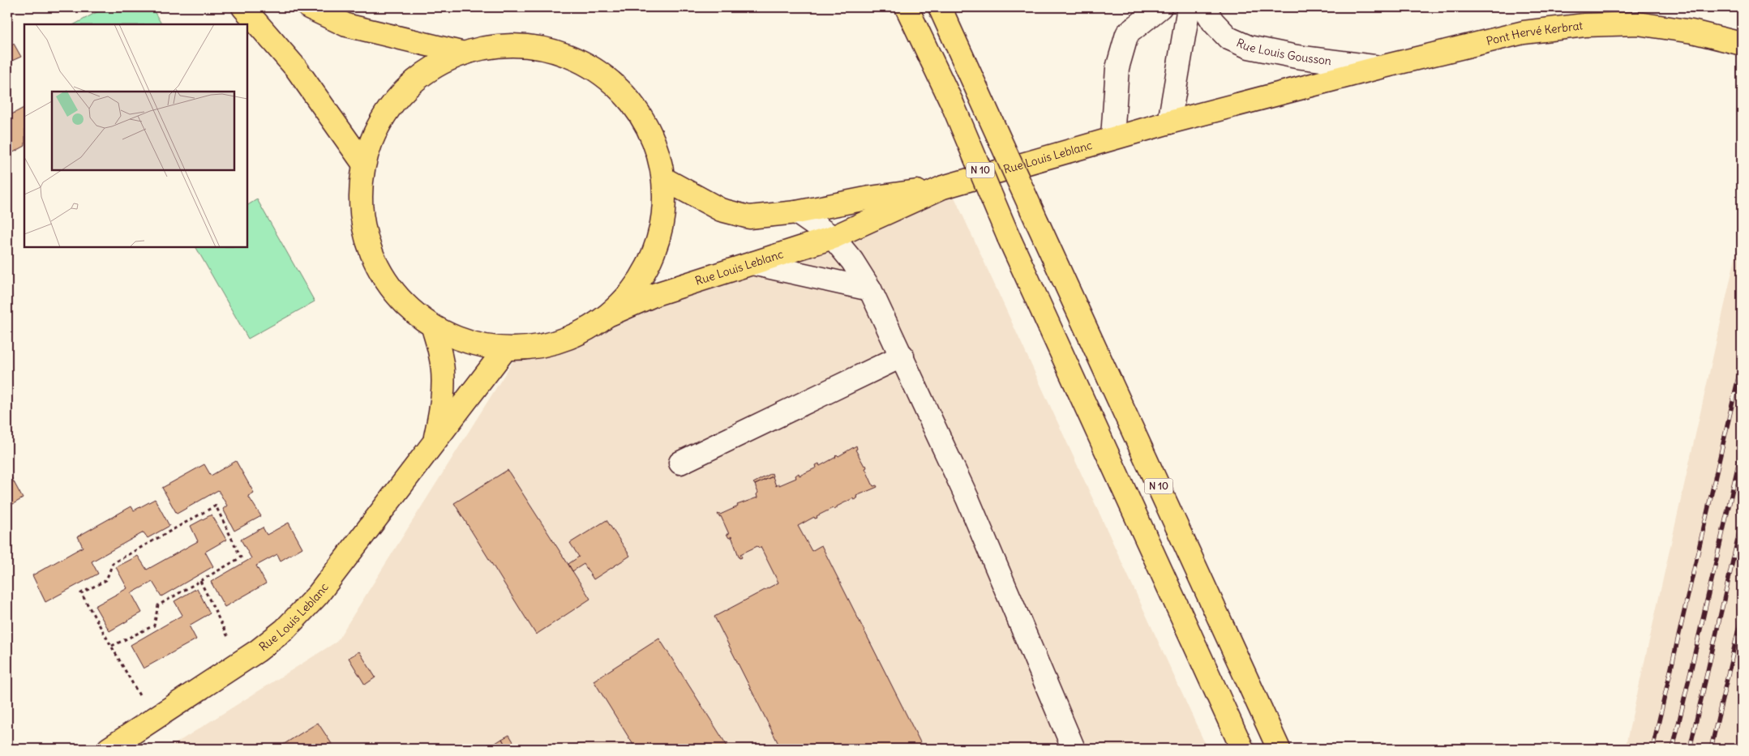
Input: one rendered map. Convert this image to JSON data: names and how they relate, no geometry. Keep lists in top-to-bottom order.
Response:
{
  "streets": {
    "main road": ["Pont Hervé Kerbrat", "Rue Louis Leblanc", "N 10"],
    "street": ["Rue Louis Gousson"]
  },
  "crossings": [
    ["Pont Hervé Kerbrat", "Rue Louis Gousson"],
    ["Pont Hervé Kerbrat", "Rue Louis Leblanc"],
    ["Rue Louis Gousson", "Rue Louis Leblanc"]
  ]
}
